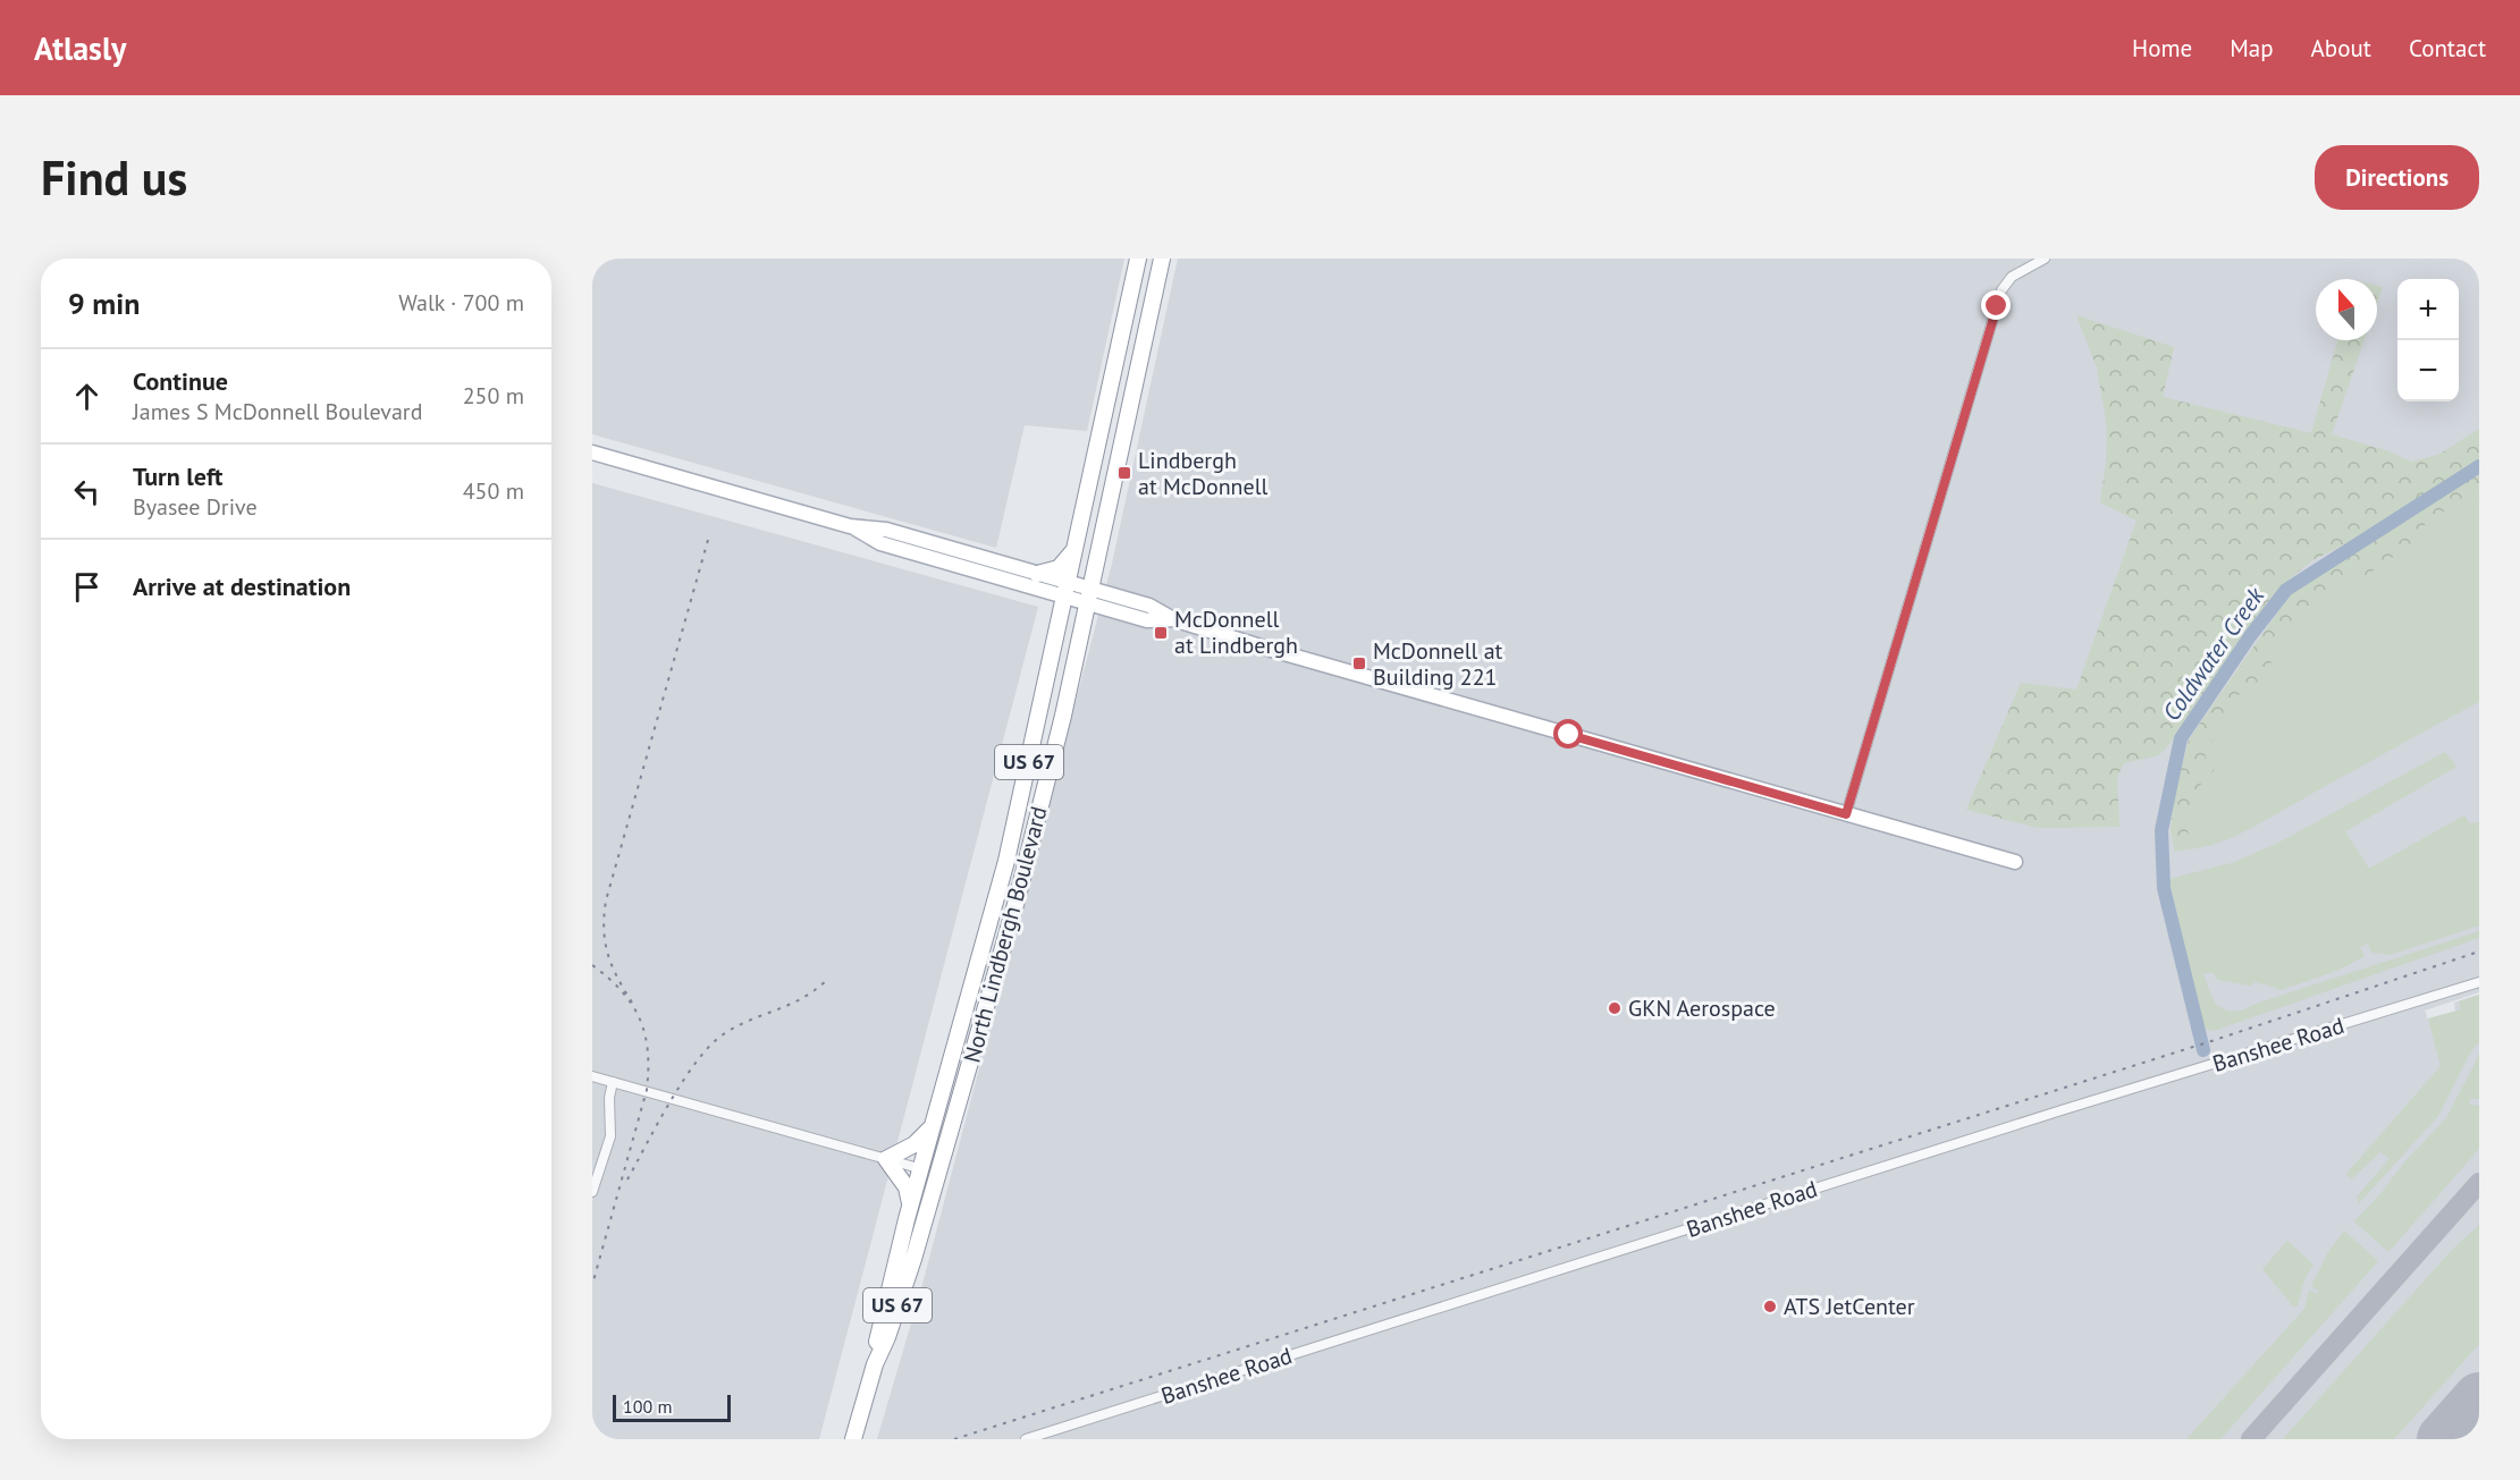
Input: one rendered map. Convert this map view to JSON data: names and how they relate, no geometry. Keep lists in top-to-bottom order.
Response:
{
  "streets": {
    "highway": ["US 67", "North Lindbergh Boulevard"],
    "street": ["Banshee Road"]
  },
  "water": ["Coldwater Creek"],
  "places": {
    "transit": ["Lindbergh at McDonnell", "McDonnell at Lindbergh", "McDonnell at Building 221"],
    "other": ["GKN Aerospace", "ATS JetCenter"]
  },
  "scale_bar": "100 m",
  "north": "top",
  "page": {
    "header": "Atlasly",
    "nav": [
      "Home",
      "Map",
      "About",
      "Contact"
    ],
    "buttons": "Directions",
    "title": "Find us",
    "heading": ["9 min", "Walk · 700 m"],
    "map_buttons": ["+", "−"],
    "list": [
      ["Continue", "James S McDonnell Boulevard", "250 m"],
      ["Turn left", "Byasee Drive", "450 m"],
      "Arrive at destination"
    ],
    "scale": "100 m"
  }
}
